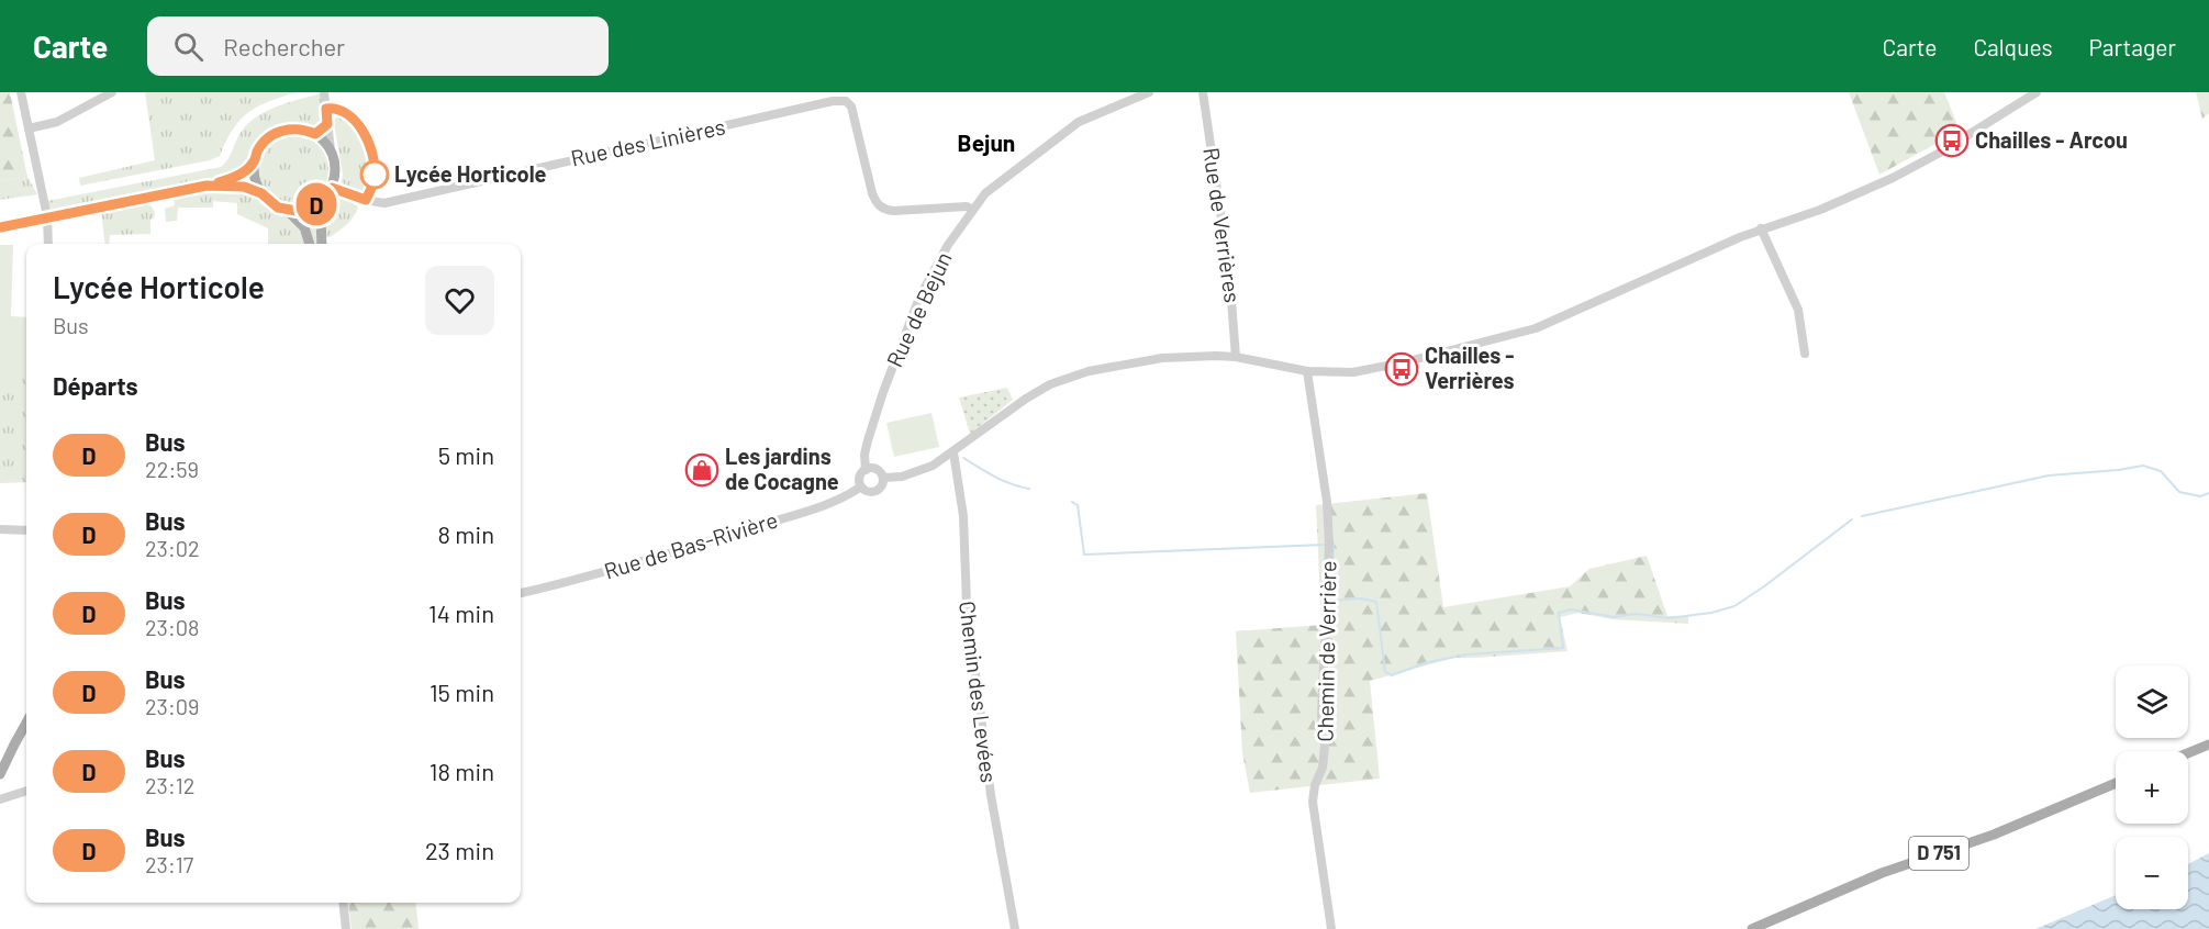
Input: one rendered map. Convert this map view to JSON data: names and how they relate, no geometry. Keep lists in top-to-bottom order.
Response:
{
  "streets": {
    "main road": ["D 751"],
    "street": [
      "Rue des Linières",
      "Rue de Verrières",
      "Rue de Bejun",
      "Rue de Bas-Rivière",
      "Chemin de Verrière",
      "Chemin des Levées"
    ]
  },
  "crossings": [
    ["Rue des Linières", "Rue de Bejun"],
    ["Rue de Bejun", "Rue de Bas-Rivière"]
  ],
  "districts": ["Bejun"],
  "places": {
    "bus stop": ["Chailles - Arcou", "Chailles - Verrières"],
    "other": ["Lycée Horticole"],
    "shop": ["Les jardins de Cocagne"]
  },
  "lines": ["bus line D"],
  "page": {
    "header": "Carte",
    "search": "Rechercher",
    "nav": ["Carte", "Calques", "Partager"],
    "on_map": "D",
    "heading": [
      ["Lycée Horticole", "Bus"],
      "Départs"
    ],
    "list": [
      {
        "mark": "D",
        "name": "Bus",
        "note": "22:59",
        "value": "5 min"
      },
      {
        "mark": "D",
        "name": "Bus",
        "note": "23:02",
        "value": "8 min"
      },
      {
        "mark": "D",
        "name": "Bus",
        "note": "23:08",
        "value": "14 min"
      },
      {
        "mark": "D",
        "name": "Bus",
        "note": "23:09",
        "value": "15 min"
      },
      {
        "mark": "D",
        "name": "Bus",
        "note": "23:12",
        "value": "18 min"
      },
      {
        "mark": "D",
        "name": "Bus",
        "note": "23:17",
        "value": "23 min"
      }
    ],
    "map_buttons": ["+", "−"]
  }
}
